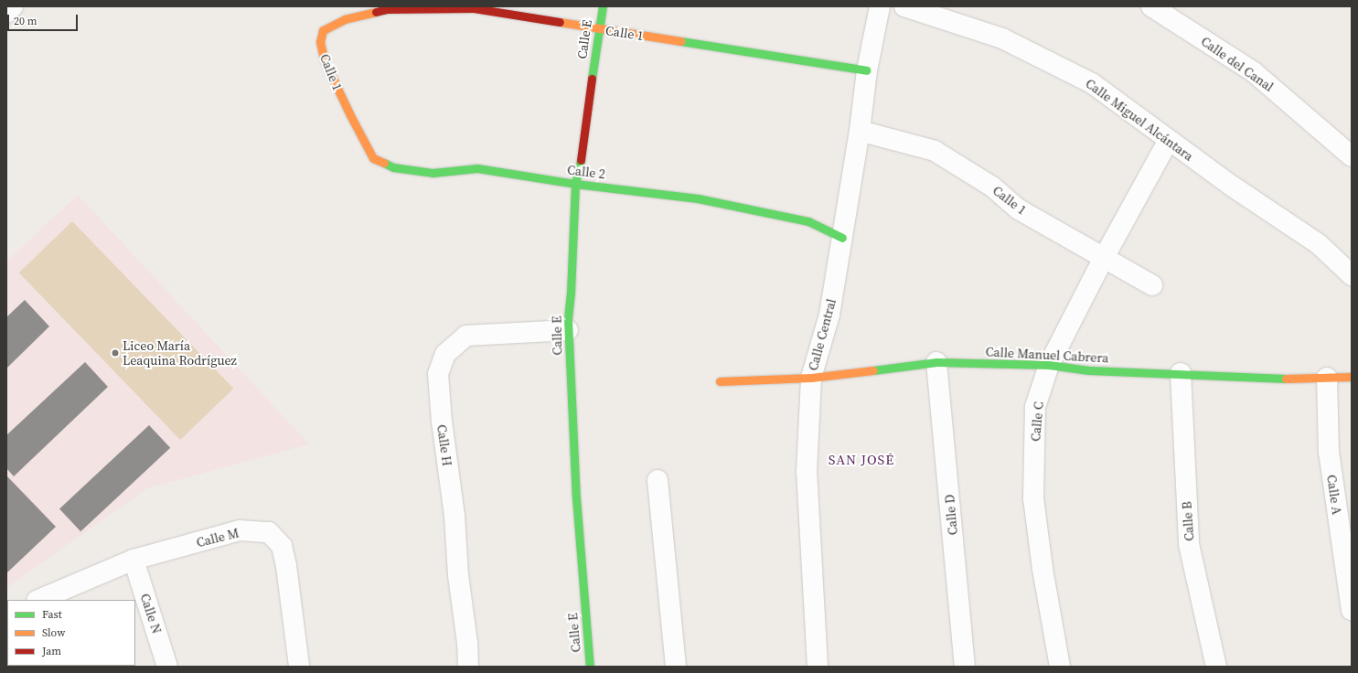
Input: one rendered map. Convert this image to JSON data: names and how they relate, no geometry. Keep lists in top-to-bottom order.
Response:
{
  "streets": {
    "street": [
      "Calle 1",
      "Calle E",
      "Calle del Canal",
      "Calle Miguel Alcántara",
      "Calle 2",
      "Calle Central",
      "Calle Manuel Cabrera",
      "Calle C",
      "Calle H",
      "Calle A",
      "Calle D",
      "Calle B",
      "Calle M",
      "Calle N"
    ]
  },
  "crossings": [
    ["Calle 1", "Calle E"],
    ["Calle 1", "Calle 2"],
    ["Calle 1", "Calle Central"],
    ["Calle 1", "Calle C"],
    ["Calle E", "Calle 2"],
    ["Calle E", "Calle H"],
    ["Calle Miguel Alcántara", "Calle C"],
    ["Calle 2", "Calle Central"],
    ["Calle Central", "Calle Manuel Cabrera"],
    ["Calle Manuel Cabrera", "Calle C"],
    ["Calle Manuel Cabrera", "Calle A"],
    ["Calle Manuel Cabrera", "Calle D"],
    ["Calle Manuel Cabrera", "Calle B"],
    ["Calle M", "Calle N"]
  ],
  "districts": ["SAN JOSÉ"],
  "places": ["Liceo María Leaquina Rodríguez"],
  "legend": ["Fast", "Slow", "Jam"],
  "scale_bar": "20 m"
}
